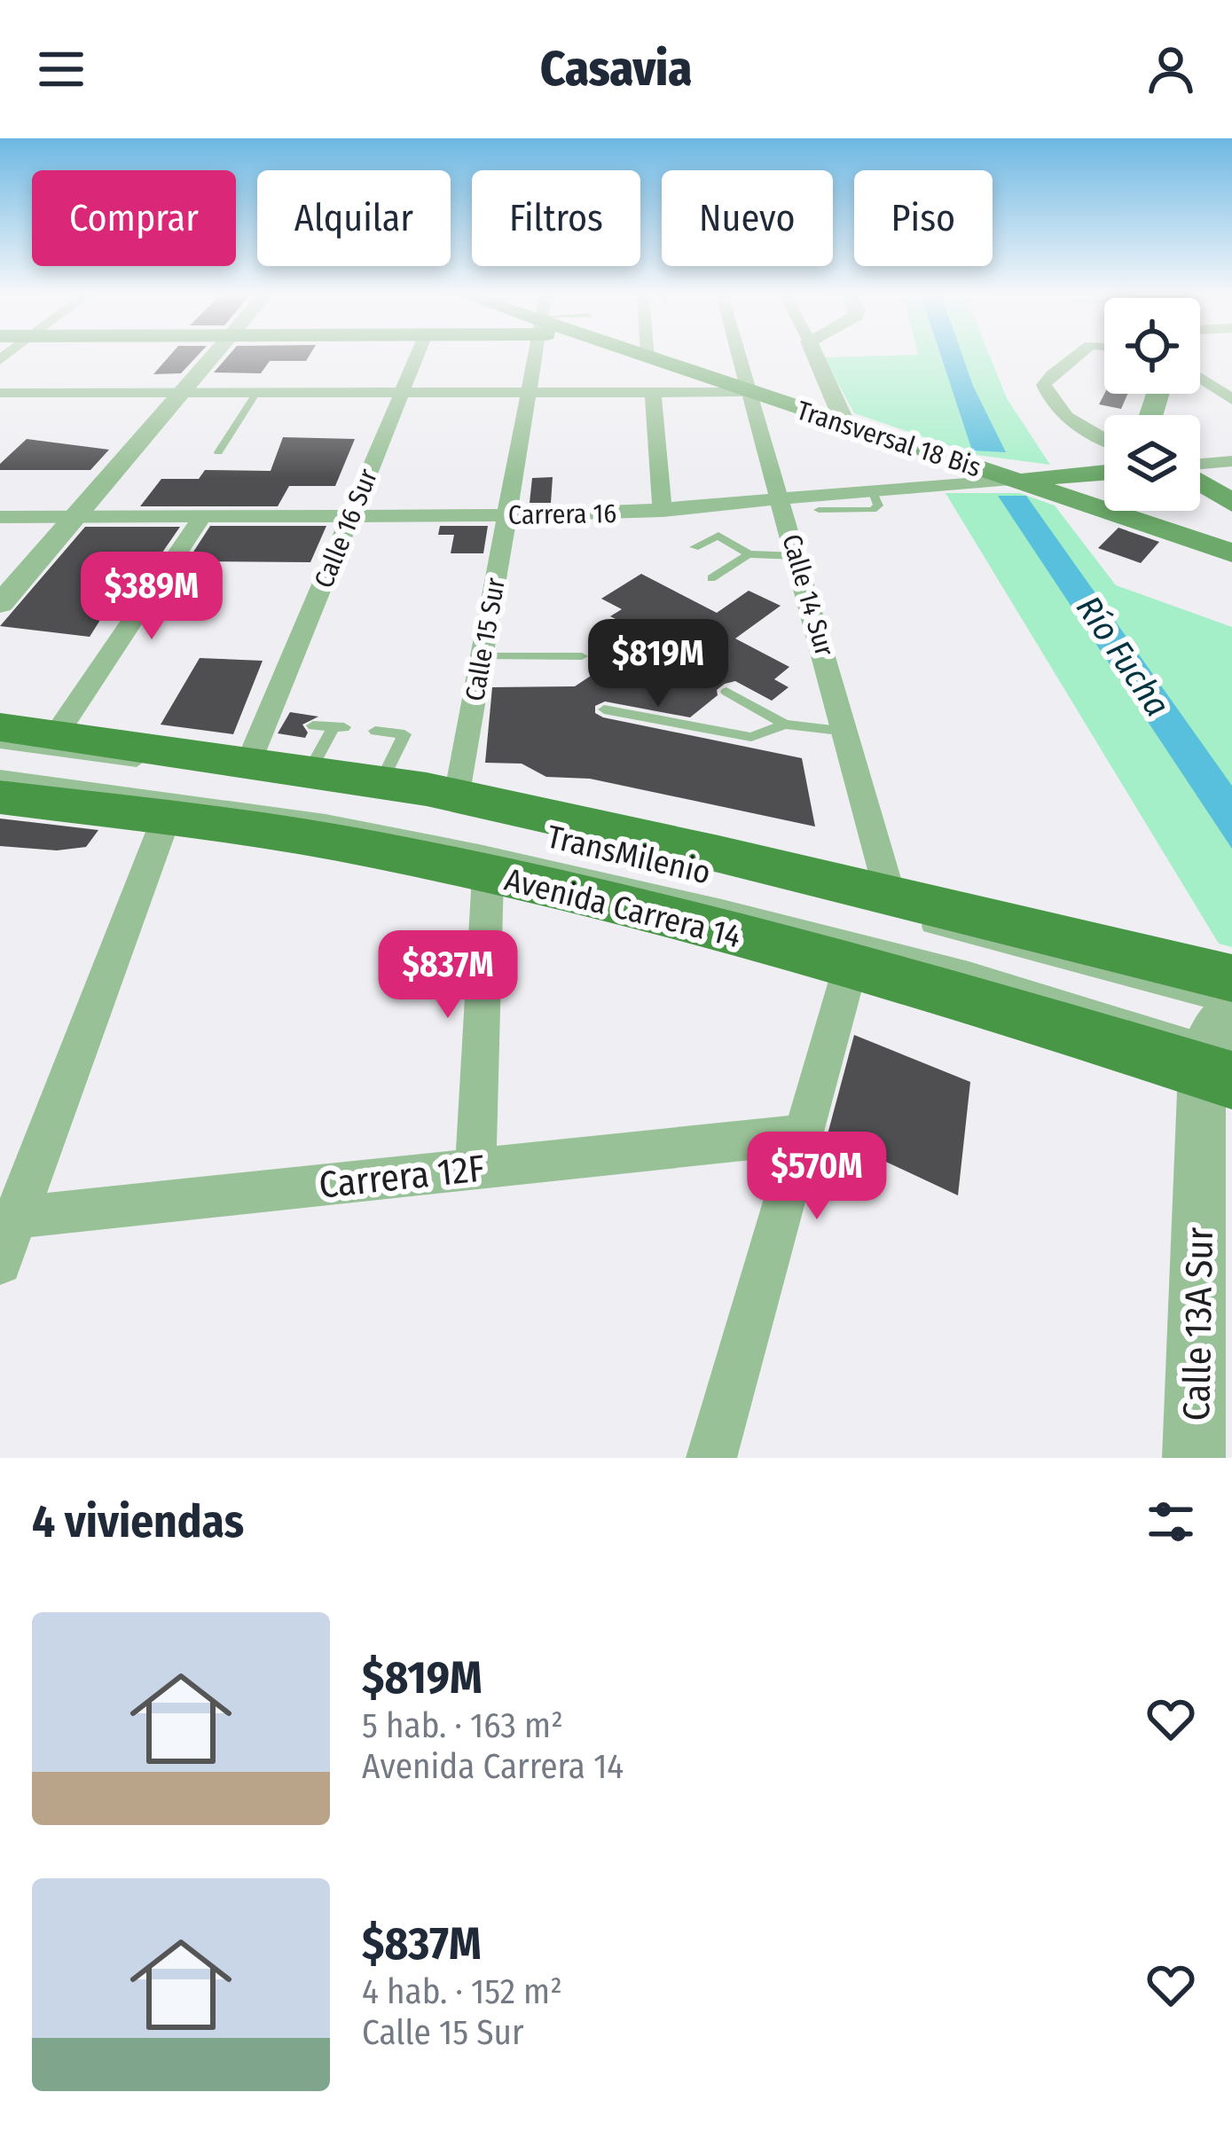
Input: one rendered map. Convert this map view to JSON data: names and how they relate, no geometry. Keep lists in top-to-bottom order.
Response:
{
  "streets": {
    "main road": ["Transversal 18 Bis", "Carrera 16", "Avenida Carrera 14"],
    "street": [
      "Calle 16 Sur",
      "Calle 14 Sur",
      "Calle 15 Sur",
      "Carrera 12F",
      "Calle 13A Sur"
    ],
    "lane": ["TransMilenio"]
  },
  "crossings": [
    ["Transversal 18 Bis", "Carrera 16"],
    ["Transversal 18 Bis", "Calle 14 Sur"],
    ["Carrera 16", "Calle 16 Sur"],
    ["Carrera 16", "Calle 14 Sur"],
    ["Carrera 16", "Calle 15 Sur"],
    ["Calle 14 Sur", "TransMilenio"],
    ["TransMilenio", "Avenida Carrera 14"],
    ["TransMilenio", "Calle 13A Sur"],
    ["Avenida Carrera 14", "Calle 13A Sur"]
  ],
  "water": ["Río Fucha"],
  "page": {
    "header": "Casavia",
    "chip": [
      "Comprar",
      "Alquilar",
      "Filtros",
      "Nuevo",
      "Piso"
    ],
    "price": [
      "$389M",
      "$819M",
      "$837M",
      "$570M"
    ],
    "heading": "4 viviendas",
    "list": [
      {
        "name": "$819M",
        "note": "5 hab. · 163 m² · Avenida Carrera 14"
      },
      {
        "name": "$837M",
        "note": "4 hab. · 152 m² · Calle 15 Sur"
      }
    ]
  }
}
